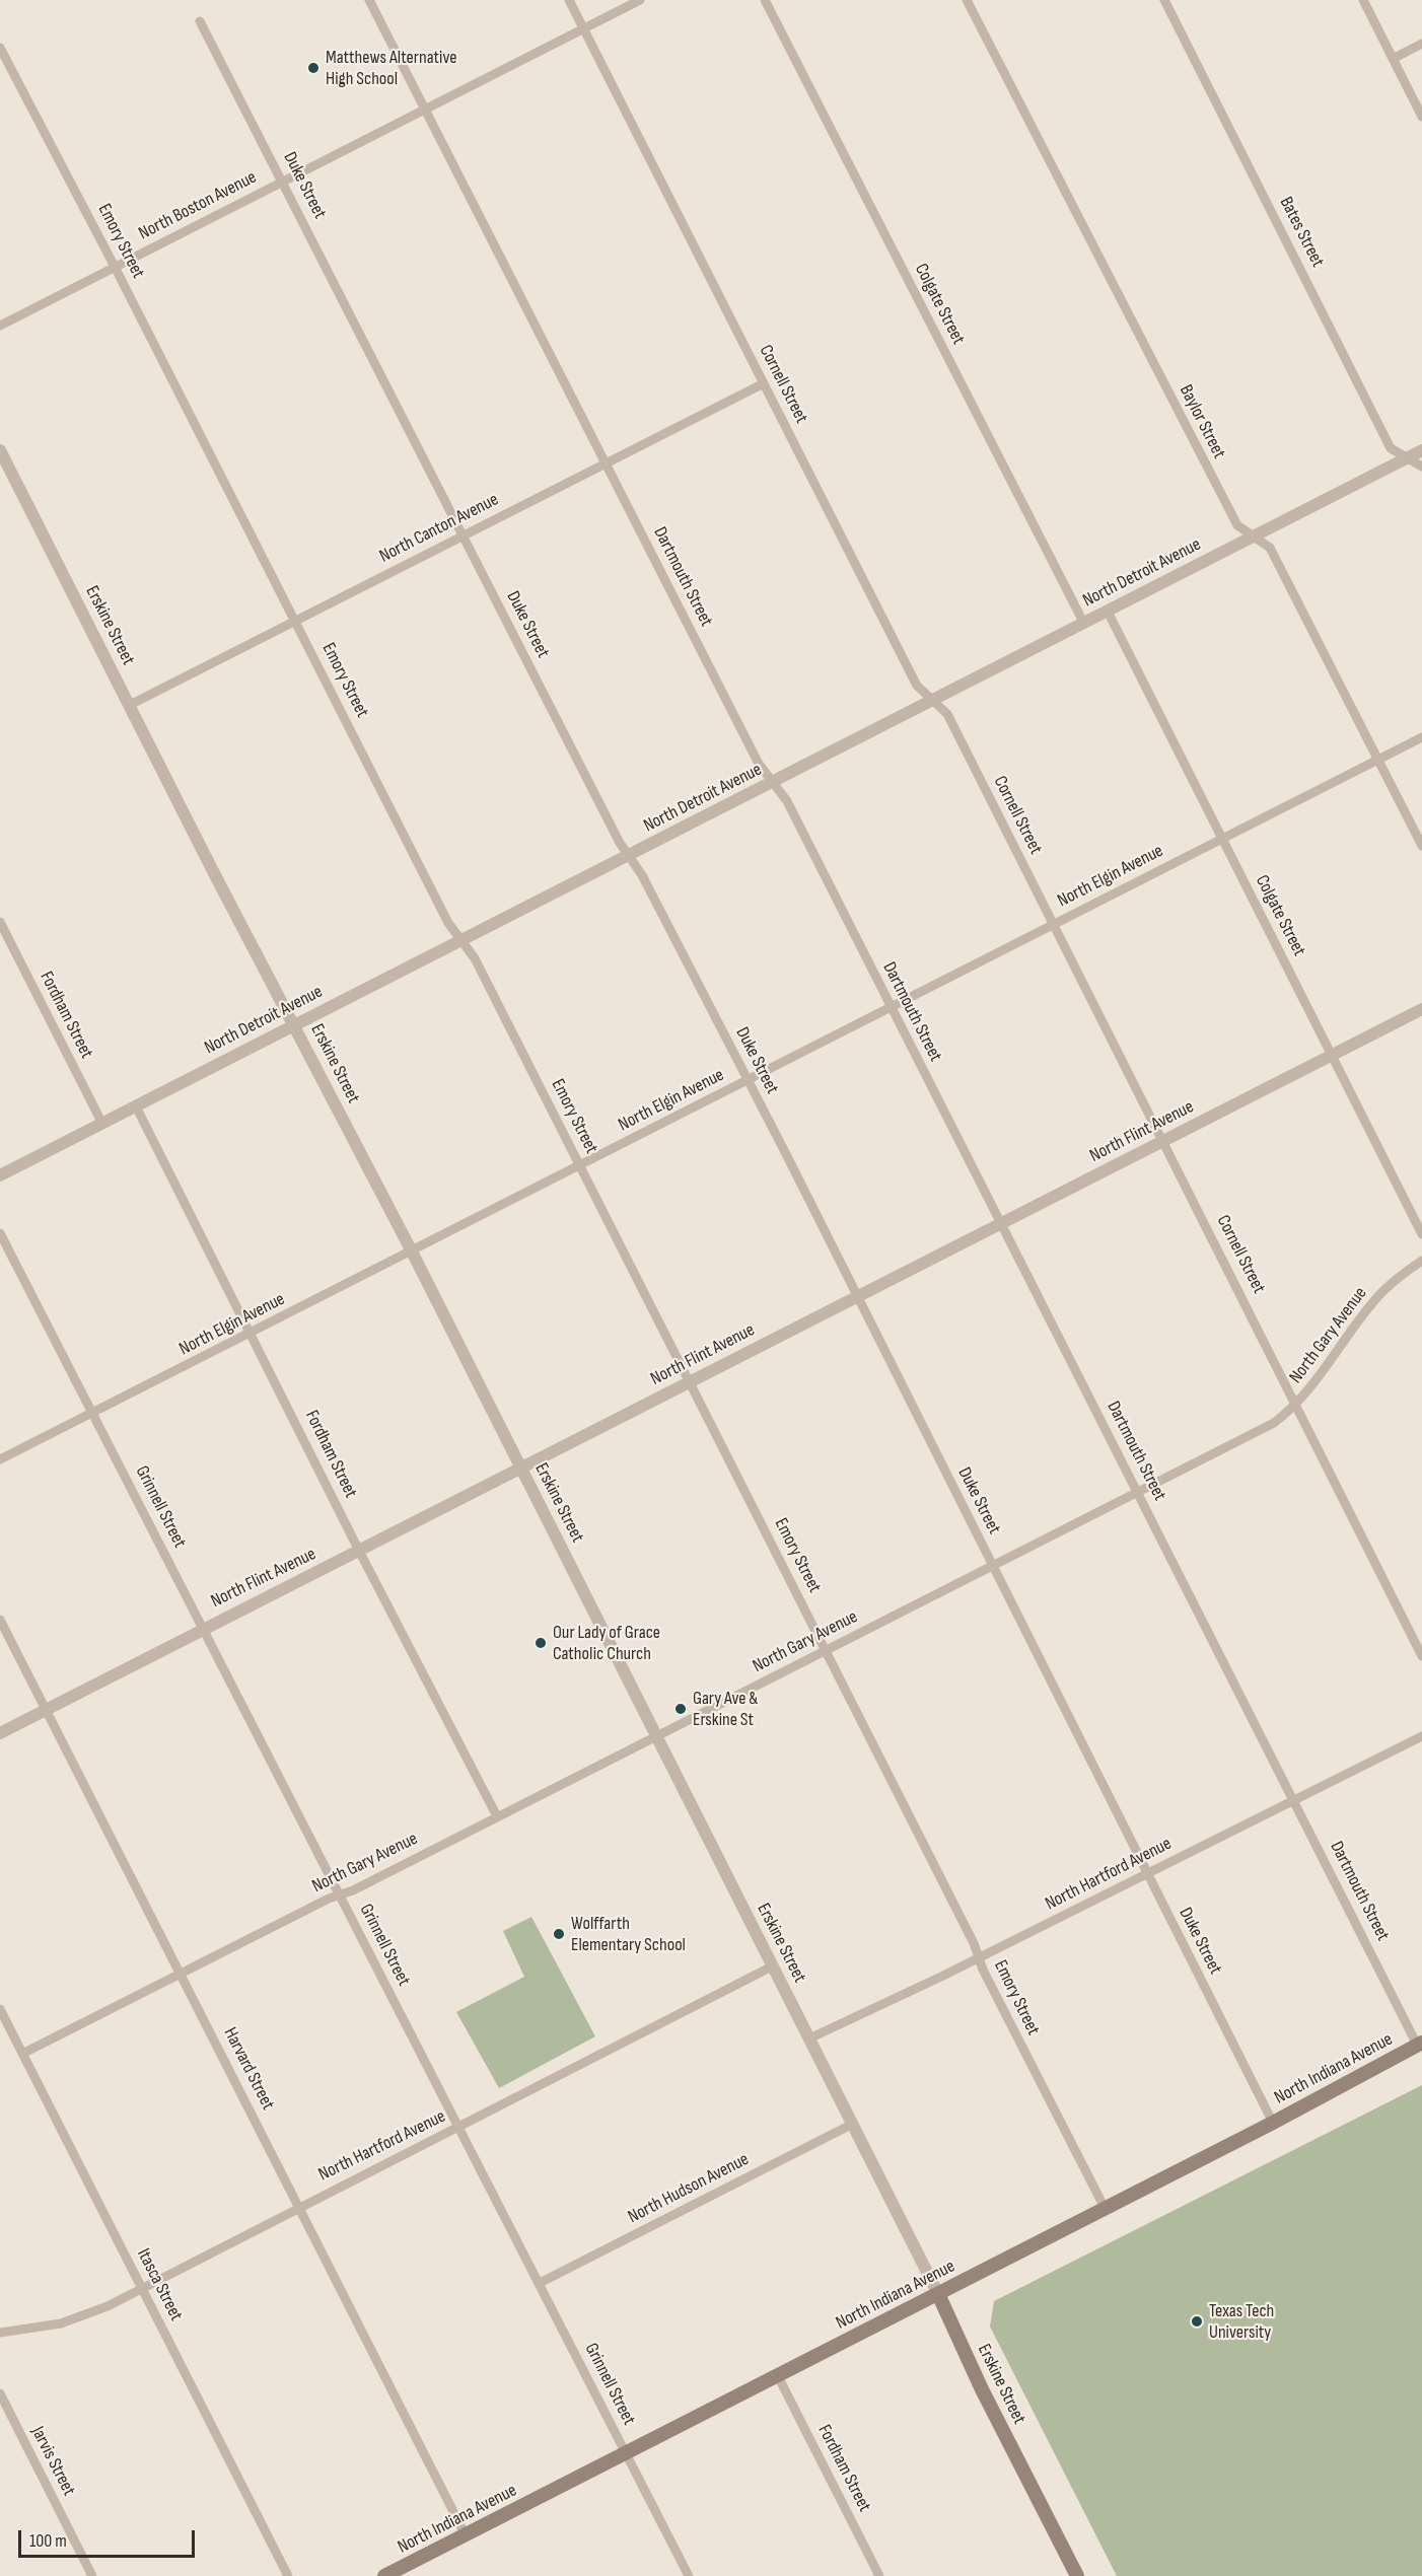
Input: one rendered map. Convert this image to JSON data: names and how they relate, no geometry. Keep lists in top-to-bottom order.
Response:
{
  "streets": {
    "main road": ["Erskine Street", "North Indiana Avenue"],
    "street": [
      "Duke Street",
      "North Boston Avenue",
      "Bates Street",
      "Emory Street",
      "Colgate Street",
      "Cornell Street",
      "Baylor Street",
      "North Canton Avenue",
      "North Detroit Avenue",
      "Dartmouth Street",
      "North Elgin Avenue",
      "Fordham Street",
      "North Flint Avenue",
      "North Gary Avenue",
      "Grinnell Street",
      "North Hartford Avenue",
      "Harvard Street",
      "North Hudson Avenue",
      "Itasca Street",
      "Jarvis Street"
    ]
  },
  "crossings": [
    ["Duke Street", "North Boston Avenue"],
    ["Duke Street", "North Canton Avenue"],
    ["Duke Street", "North Detroit Avenue"],
    ["Duke Street", "North Elgin Avenue"],
    ["Duke Street", "North Flint Avenue"],
    ["Duke Street", "North Gary Avenue"],
    ["Duke Street", "North Hartford Avenue"],
    ["Duke Street", "North Indiana Avenue"],
    ["North Boston Avenue", "Emory Street"],
    ["North Boston Avenue", "Cornell Street"],
    ["North Boston Avenue", "Dartmouth Street"],
    ["Bates Street", "North Detroit Avenue"],
    ["Emory Street", "North Canton Avenue"],
    ["Emory Street", "North Detroit Avenue"],
    ["Emory Street", "North Elgin Avenue"],
    ["Emory Street", "North Flint Avenue"],
    ["Emory Street", "North Gary Avenue"],
    ["Emory Street", "North Hartford Avenue"],
    ["Emory Street", "North Indiana Avenue"],
    ["Colgate Street", "North Detroit Avenue"],
    ["Colgate Street", "North Elgin Avenue"],
    ["Colgate Street", "North Flint Avenue"],
    ["Cornell Street", "North Canton Avenue"],
    ["Cornell Street", "North Detroit Avenue"],
    ["Cornell Street", "North Elgin Avenue"],
    ["Cornell Street", "North Flint Avenue"],
    ["Cornell Street", "North Gary Avenue"],
    ["Baylor Street", "North Detroit Avenue"],
    ["Baylor Street", "North Elgin Avenue"],
    ["North Canton Avenue", "Dartmouth Street"],
    ["North Canton Avenue", "Erskine Street"],
    ["North Detroit Avenue", "Dartmouth Street"],
    ["North Detroit Avenue", "Erskine Street"],
    ["North Detroit Avenue", "Fordham Street"],
    ["Dartmouth Street", "North Elgin Avenue"],
    ["Dartmouth Street", "North Flint Avenue"],
    ["Dartmouth Street", "North Gary Avenue"],
    ["Dartmouth Street", "North Hartford Avenue"],
    ["Dartmouth Street", "North Indiana Avenue"],
    ["Erskine Street", "North Elgin Avenue"],
    ["Erskine Street", "North Flint Avenue"],
    ["Erskine Street", "North Gary Avenue"],
    ["Erskine Street", "North Hartford Avenue"],
    ["Erskine Street", "North Indiana Avenue"],
    ["Erskine Street", "North Hudson Avenue"],
    ["North Elgin Avenue", "Fordham Street"],
    ["North Elgin Avenue", "Grinnell Street"],
    ["Fordham Street", "North Flint Avenue"],
    ["Fordham Street", "North Gary Avenue"],
    ["Fordham Street", "North Indiana Avenue"],
    ["North Flint Avenue", "Grinnell Street"],
    ["North Flint Avenue", "Harvard Street"],
    ["North Gary Avenue", "Grinnell Street"],
    ["North Gary Avenue", "Harvard Street"],
    ["North Gary Avenue", "Itasca Street"],
    ["Grinnell Street", "North Hartford Avenue"],
    ["Grinnell Street", "North Indiana Avenue"],
    ["Grinnell Street", "North Hudson Avenue"],
    ["North Hartford Avenue", "Harvard Street"],
    ["North Hartford Avenue", "Itasca Street"],
    ["Harvard Street", "North Indiana Avenue"]
  ],
  "places": [
    "Matthews Alternative High School",
    "Our Lady of Grace Catholic Church",
    "Gary Ave & Erskine St",
    "Wolffarth Elementary School",
    "Texas Tech University"
  ],
  "scale_bar": "100 m"
}
